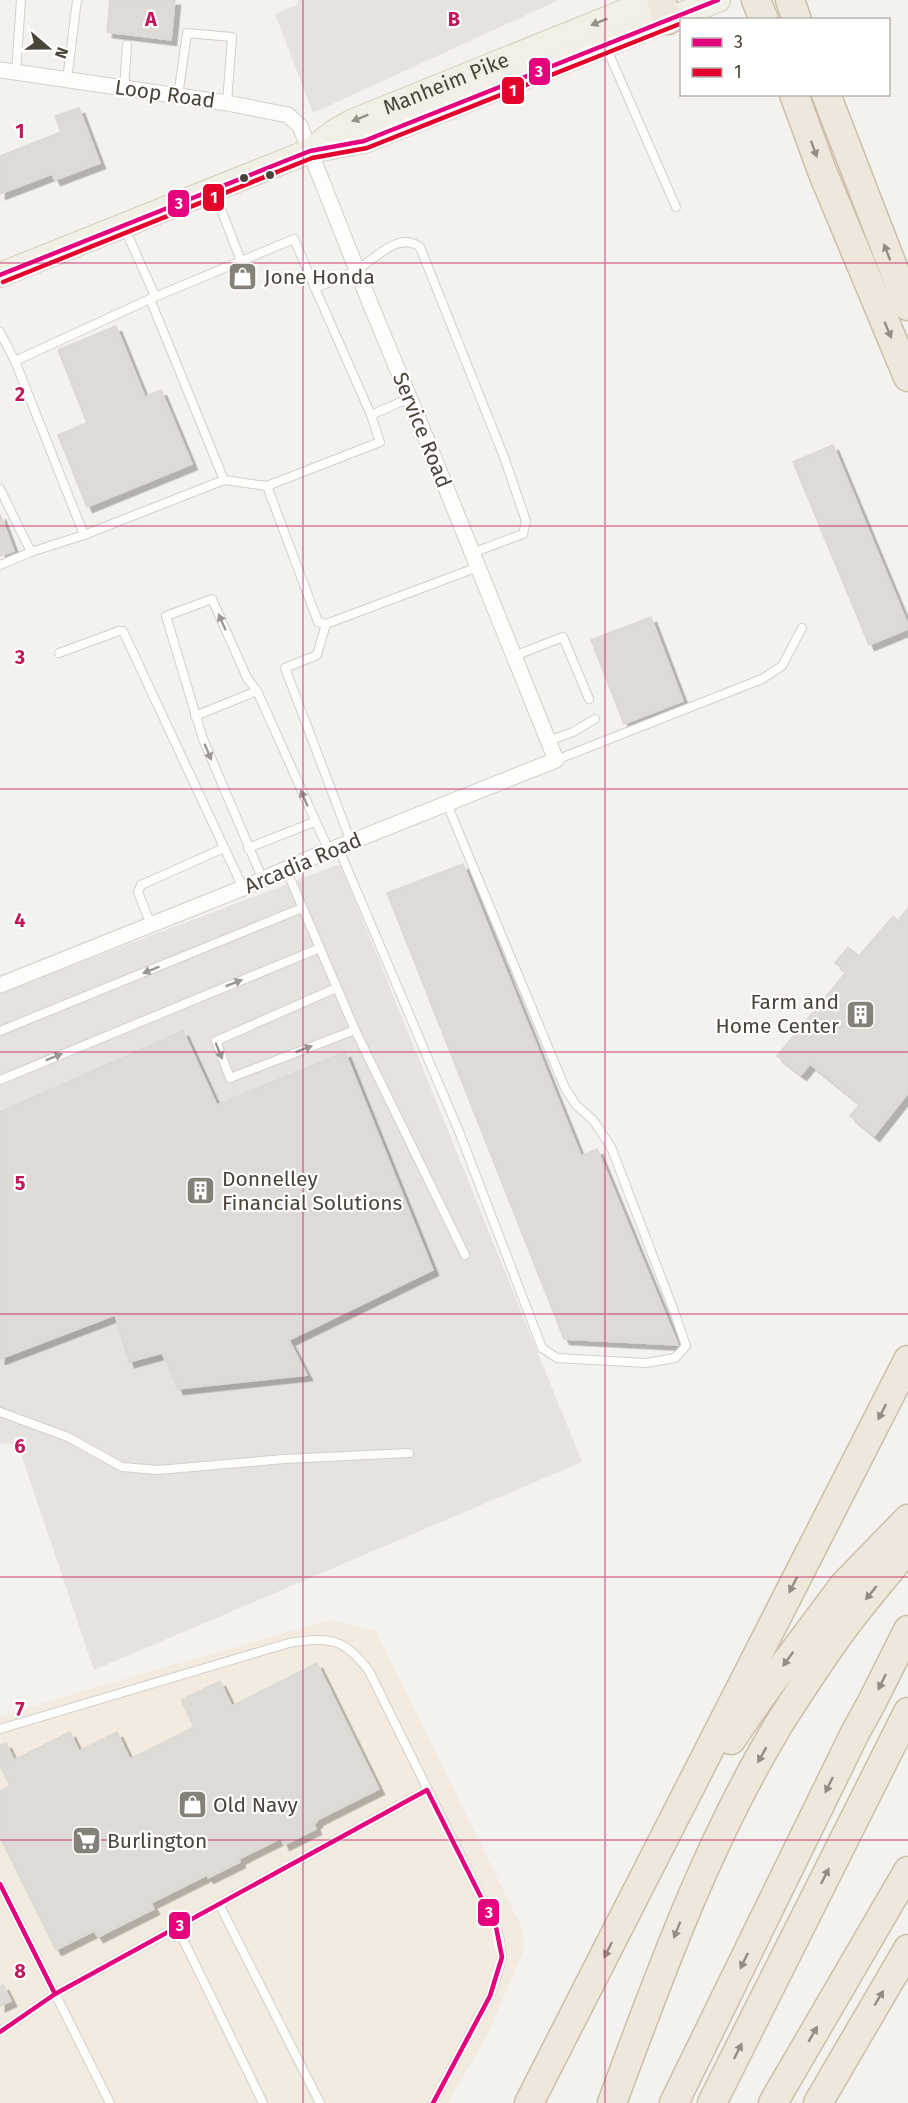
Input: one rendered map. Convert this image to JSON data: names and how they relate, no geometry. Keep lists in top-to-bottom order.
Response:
{
  "streets": {
    "main road": ["Manheim Pike"],
    "street": ["Loop Road", "Service Road", "Arcadia Road"]
  },
  "crossings": [
    ["Manheim Pike", "Loop Road"],
    ["Manheim Pike", "Service Road"],
    ["Loop Road", "Service Road"]
  ],
  "places": {
    "shop": ["Jone Honda", "Old Navy"],
    "building": ["Farm and Home Center", "Donnelley Financial Solutions"],
    "supermarket": ["Burlington"]
  },
  "lines": ["transit line 3", "transit line 1"],
  "legend": ["3", "1"],
  "north": "right",
  "grid": {
    "columns": ["A", "B"],
    "rows": [
      "1",
      "2",
      "3",
      "4",
      "5",
      "6",
      "7",
      "8"
    ]
  }
}
